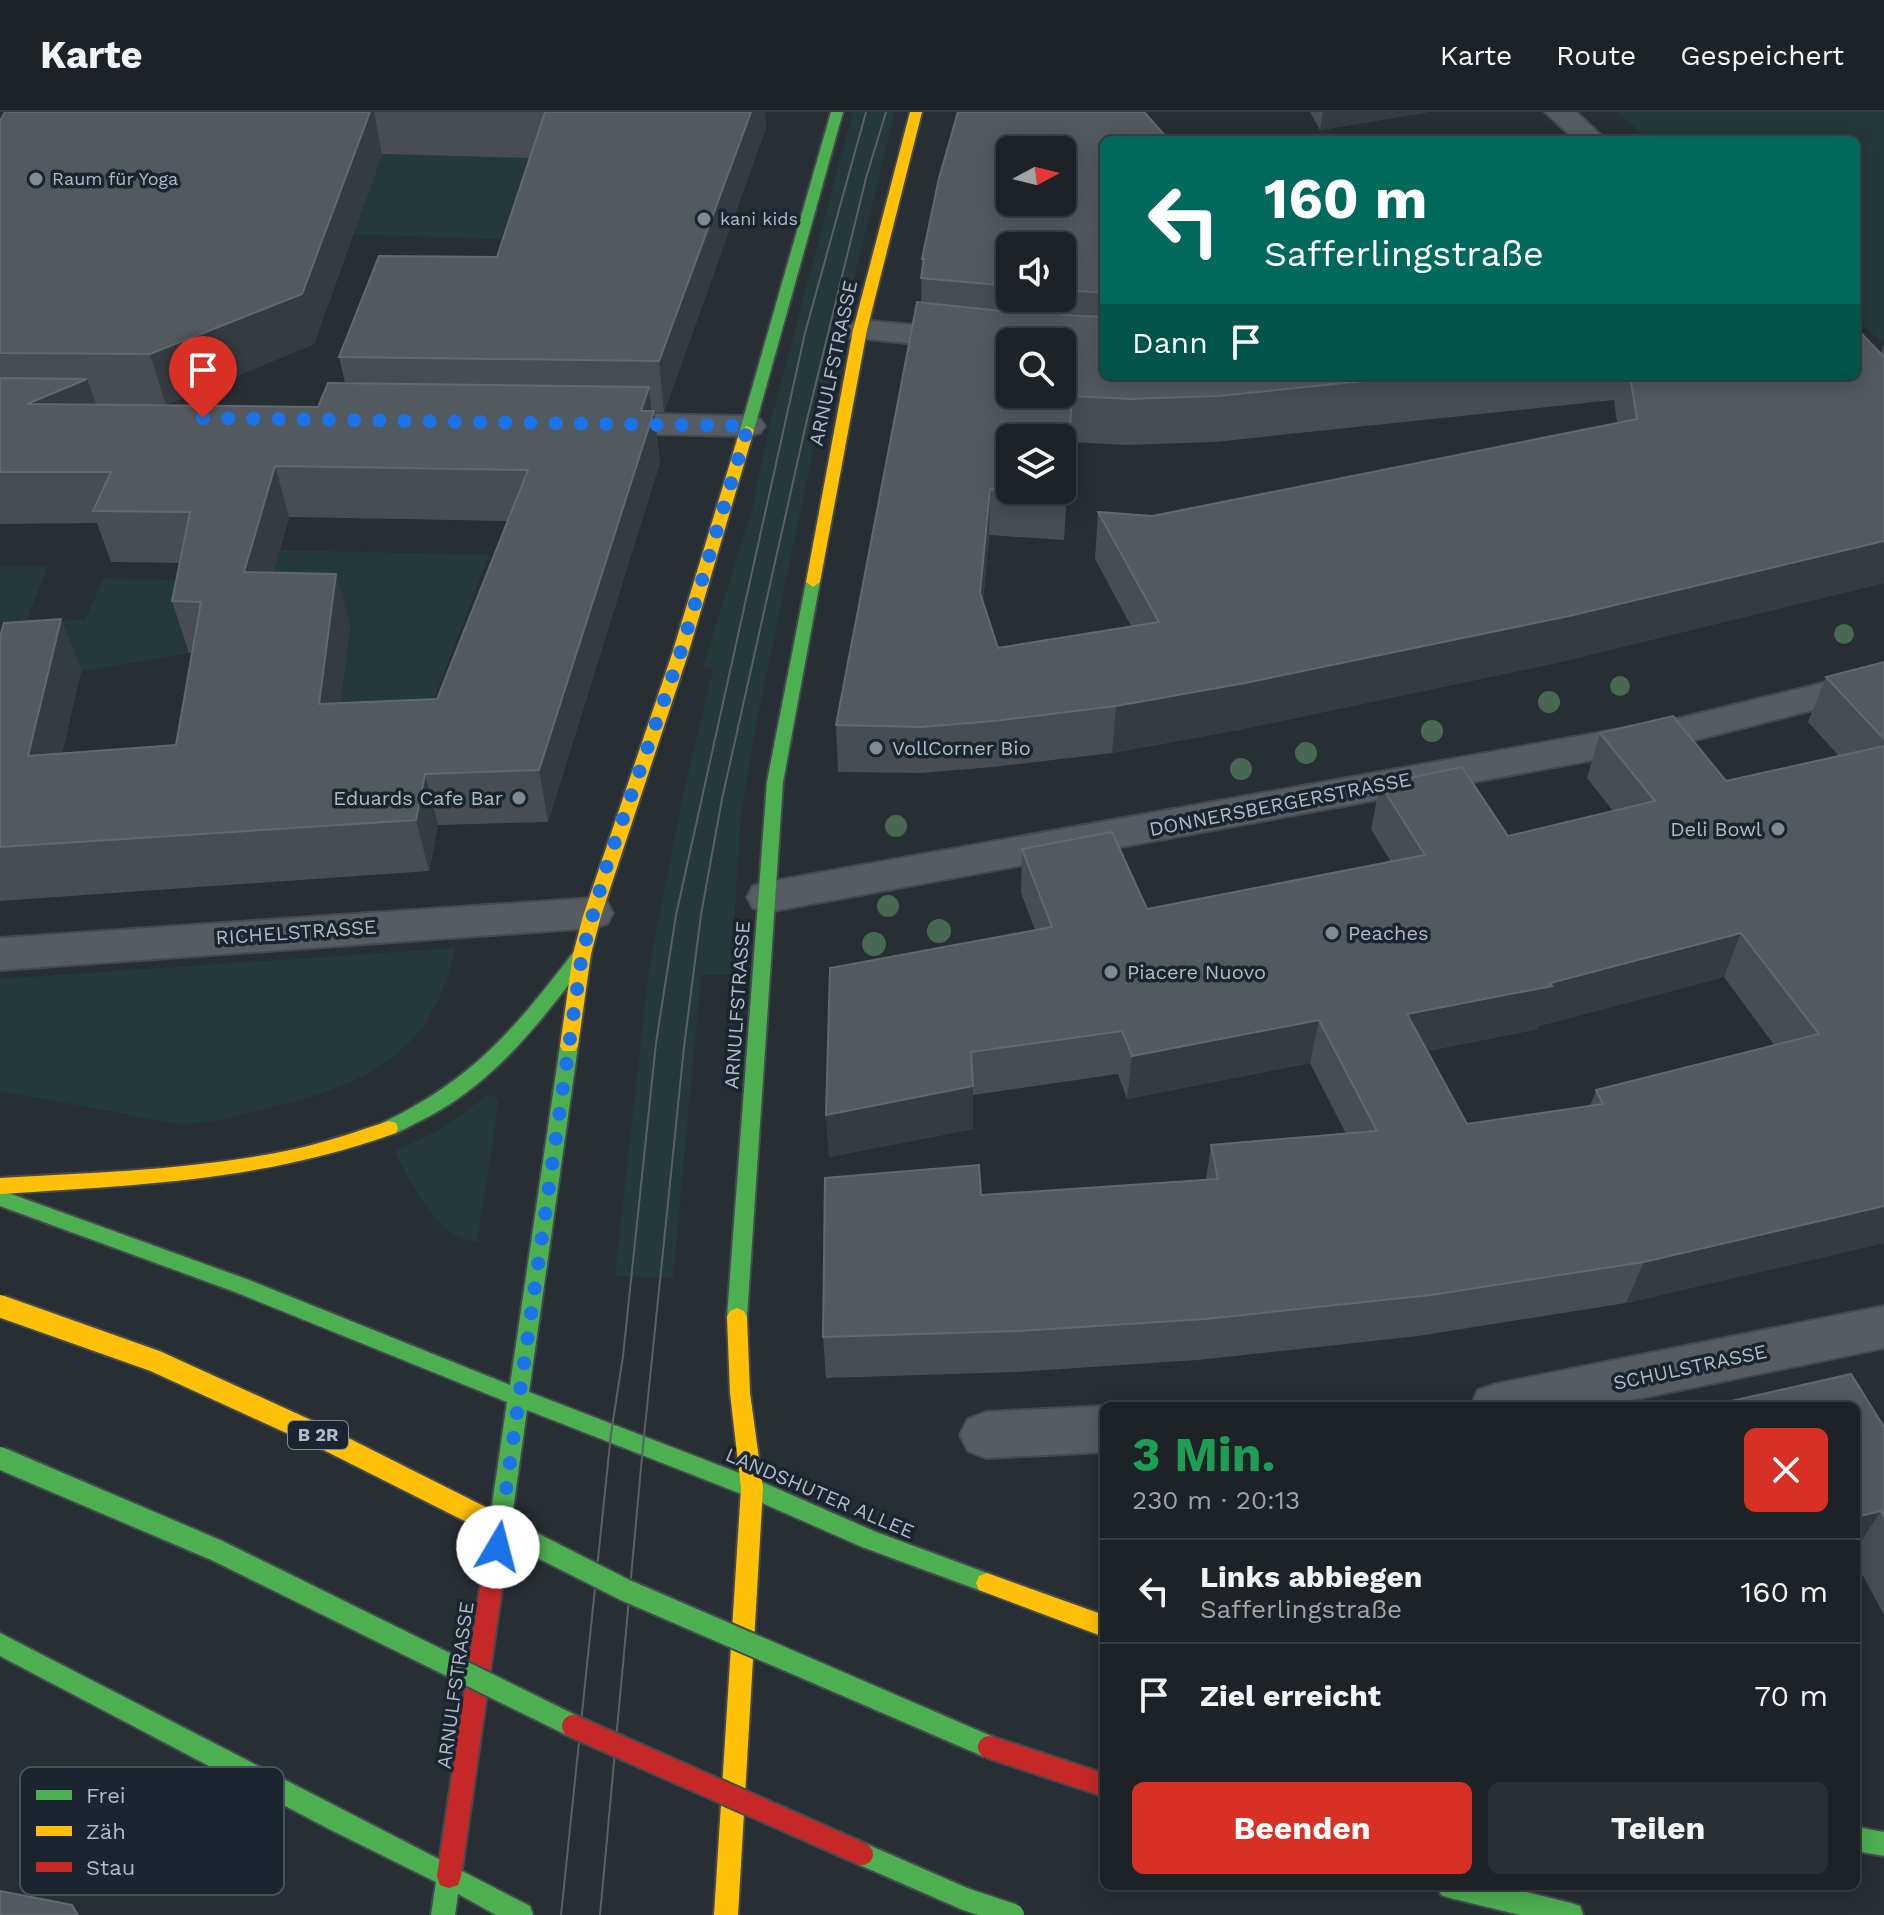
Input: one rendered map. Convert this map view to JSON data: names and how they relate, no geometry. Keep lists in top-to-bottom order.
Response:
{
  "streets": {
    "main road": ["ARNULFSTRASSE", "B 2R", "LANDSHUTER ALLEE"],
    "street": ["DONNERSBERGERSTRASSE", "RICHELSTRASSE", "SCHULSTRASSE"]
  },
  "crossings": [
    ["ARNULFSTRASSE", "DONNERSBERGERSTRASSE"],
    ["ARNULFSTRASSE", "RICHELSTRASSE"],
    ["ARNULFSTRASSE", "LANDSHUTER ALLEE"]
  ],
  "places": [
    "Raum für Yoga",
    "kani kids",
    "VollCorner Bio",
    "Eduards Cafe Bar",
    "Deli Bowl",
    "Peaches",
    "Piacere Nuovo"
  ],
  "legend": ["Frei", "Zäh", "Stau"],
  "north": "right",
  "page": {
    "header": "Karte",
    "nav": ["Karte", "Route", "Gespeichert"],
    "turn": ["160 m", "Safferlingstraße"],
    "then": "Dann",
    "heading": ["3 Min.", "230 m · 20:13"],
    "list": [
      {
        "name": "Links abbiegen",
        "note": "Safferlingstraße",
        "value": "160 m"
      },
      {
        "name": "Ziel erreicht",
        "value": "70 m"
      }
    ],
    "buttons": ["Beenden", "Teilen"]
  }
}
